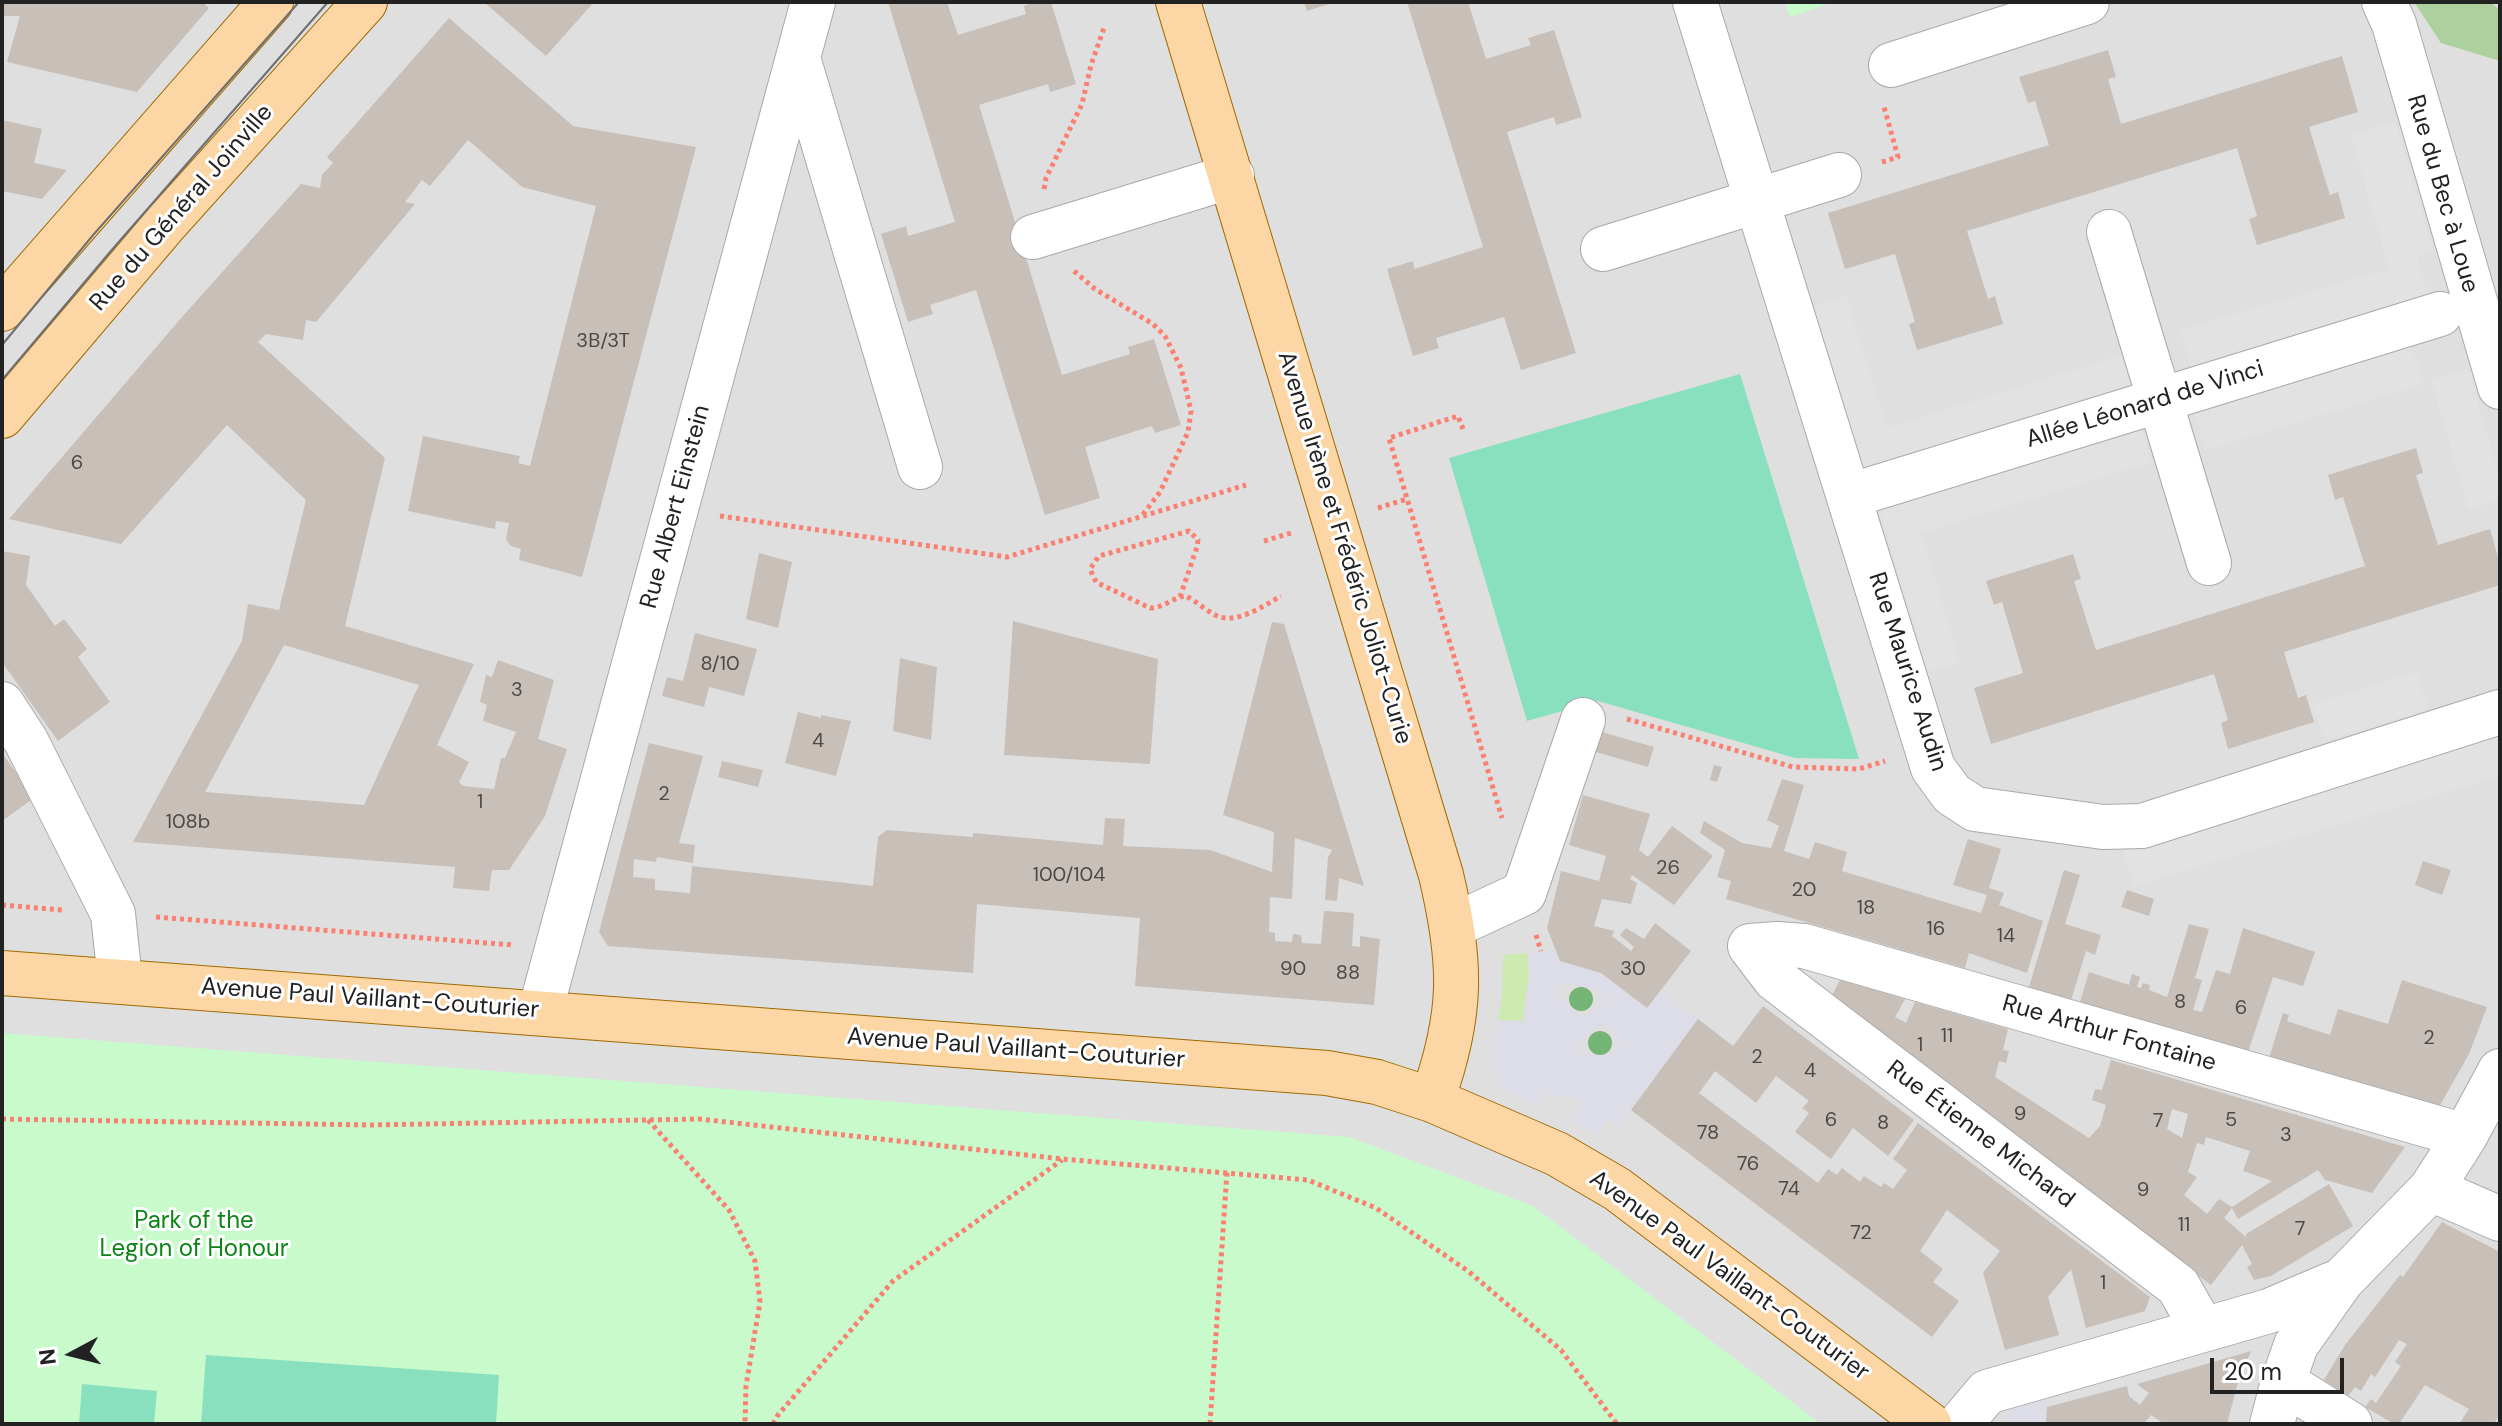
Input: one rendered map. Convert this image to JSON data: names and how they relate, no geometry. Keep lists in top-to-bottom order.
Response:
{
  "streets": {
    "main road": ["Rue du Général Joinville", "Avenue Irène et Frédéric Joliot-Curie", "Avenue Paul Vaillant-Couturier"],
    "street": [
      "Rue du Bec à Loue",
      "Allée Léonard de Vinci",
      "Rue Albert Einstein",
      "Rue Maurice Audin",
      "Rue Arthur Fontaine",
      "Rue Étienne Michard"
    ]
  },
  "crossings": [
    ["Allée Léonard de Vinci", "Rue Maurice Audin"],
    ["Rue Albert Einstein", "Avenue Paul Vaillant-Couturier"],
    ["Avenue Irène et Frédéric Joliot-Curie", "Avenue Paul Vaillant-Couturier"],
    ["Rue Arthur Fontaine", "Rue Étienne Michard"]
  ],
  "parks": ["Park of the Legion of Honour"],
  "house_numbers": [
    "3B/3T",
    "6",
    "8/10",
    "3",
    "4",
    "2",
    "1",
    "108b",
    "26",
    "100/104",
    "20",
    "18",
    "16",
    "14",
    "90",
    "30",
    "88",
    "8",
    "6",
    "11",
    "2",
    "1",
    "2",
    "4",
    "9",
    "6",
    "5",
    "7",
    "8",
    "78",
    "3",
    "76",
    "74",
    "9",
    "11",
    "7",
    "72",
    "1"
  ],
  "scale_bar": "20 m",
  "north": "left"
}
